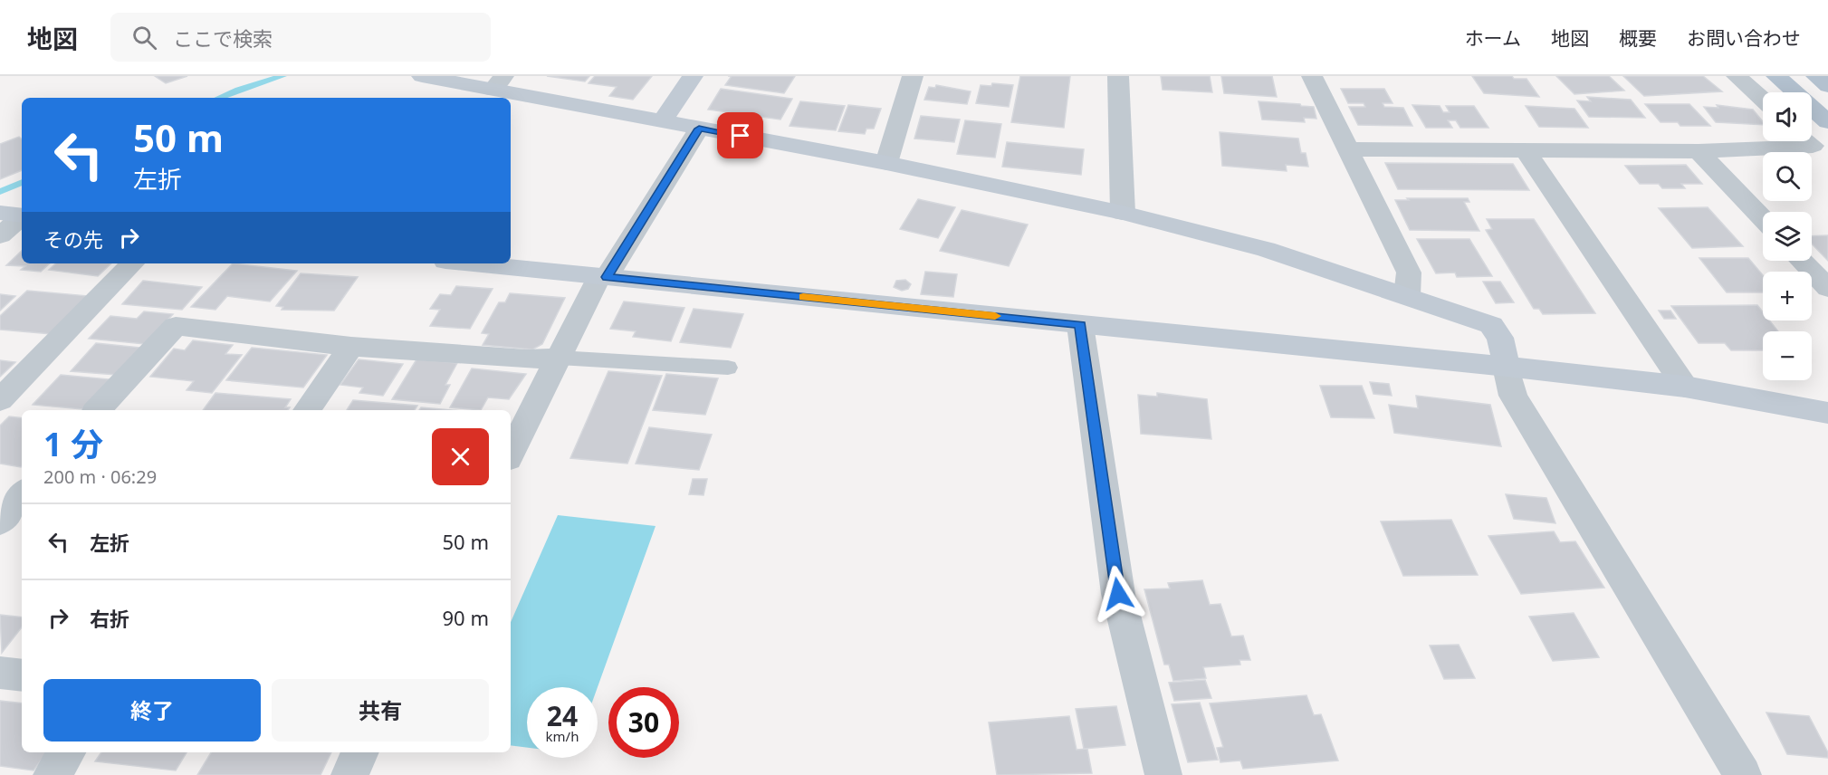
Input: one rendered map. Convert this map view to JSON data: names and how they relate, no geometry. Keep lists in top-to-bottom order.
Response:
{
  "page": {
    "header": "地図",
    "search": "ここで検索",
    "nav": [
      "ホーム",
      "地図",
      "概要",
      "お問い合わせ"
    ],
    "map_buttons": ["+", "−"],
    "turn": ["50 m", "左折"],
    "then": "その先",
    "heading": ["1 分", "200 m · 06:29"],
    "list": [
      {
        "name": "左折",
        "value": "50 m"
      },
      {
        "name": "右折",
        "value": "90 m"
      }
    ],
    "buttons": ["終了", "共有"],
    "speed": "24 km/h",
    "limit": "30"
  }
}
